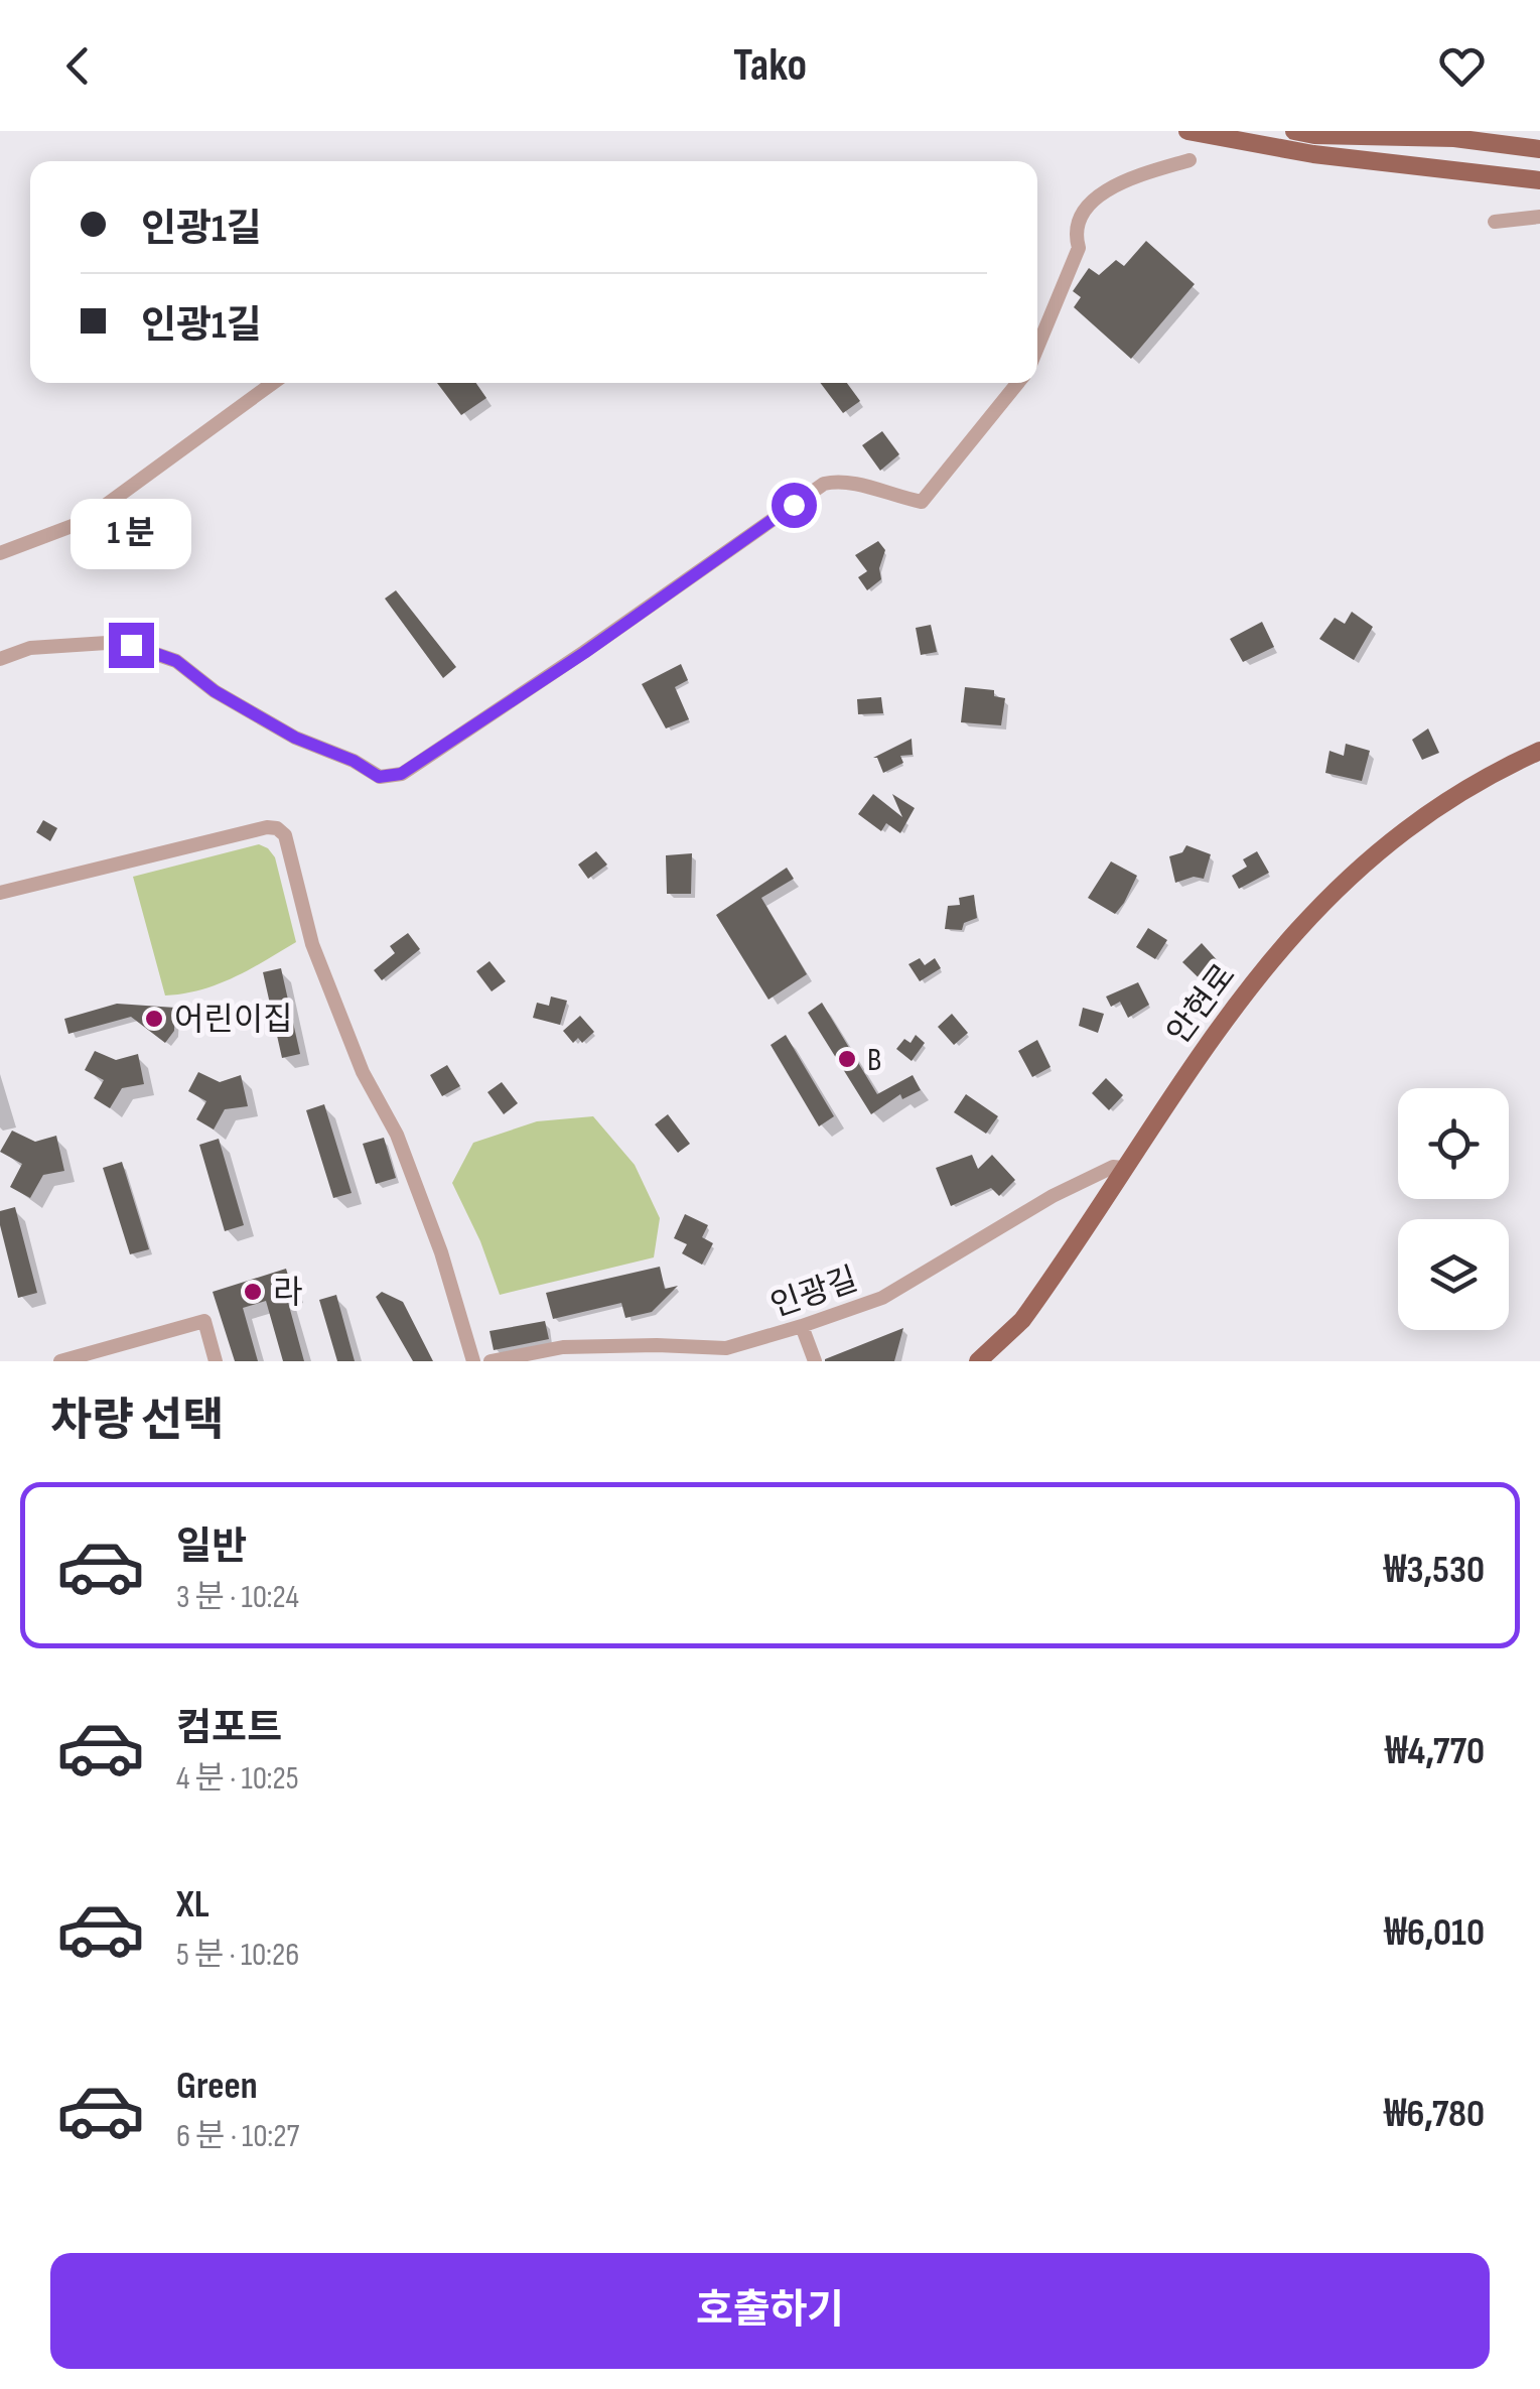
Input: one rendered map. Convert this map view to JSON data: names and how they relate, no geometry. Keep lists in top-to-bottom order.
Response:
{
  "streets": {
    "main road": ["안현로"],
    "street": ["인광길"]
  },
  "crossings": [
    ["안현로", "인광길"]
  ],
  "places": ["어린이집", "B", "라"],
  "page": {
    "header": "Tako",
    "banner": ["인광1길", "인광1길"],
    "bubble": "1 분",
    "heading": "차량 선택",
    "list": [
      {
        "name": "일반",
        "note": "3 분 · 10:24",
        "value": "₩3,530"
      },
      {
        "name": "컴포트",
        "note": "4 분 · 10:25",
        "value": "₩4,770"
      },
      {
        "name": "XL",
        "note": "5 분 · 10:26",
        "value": "₩6,010"
      },
      {
        "name": "Green",
        "note": "6 분 · 10:27",
        "value": "₩6,780"
      }
    ],
    "buttons": "호출하기"
  }
}
